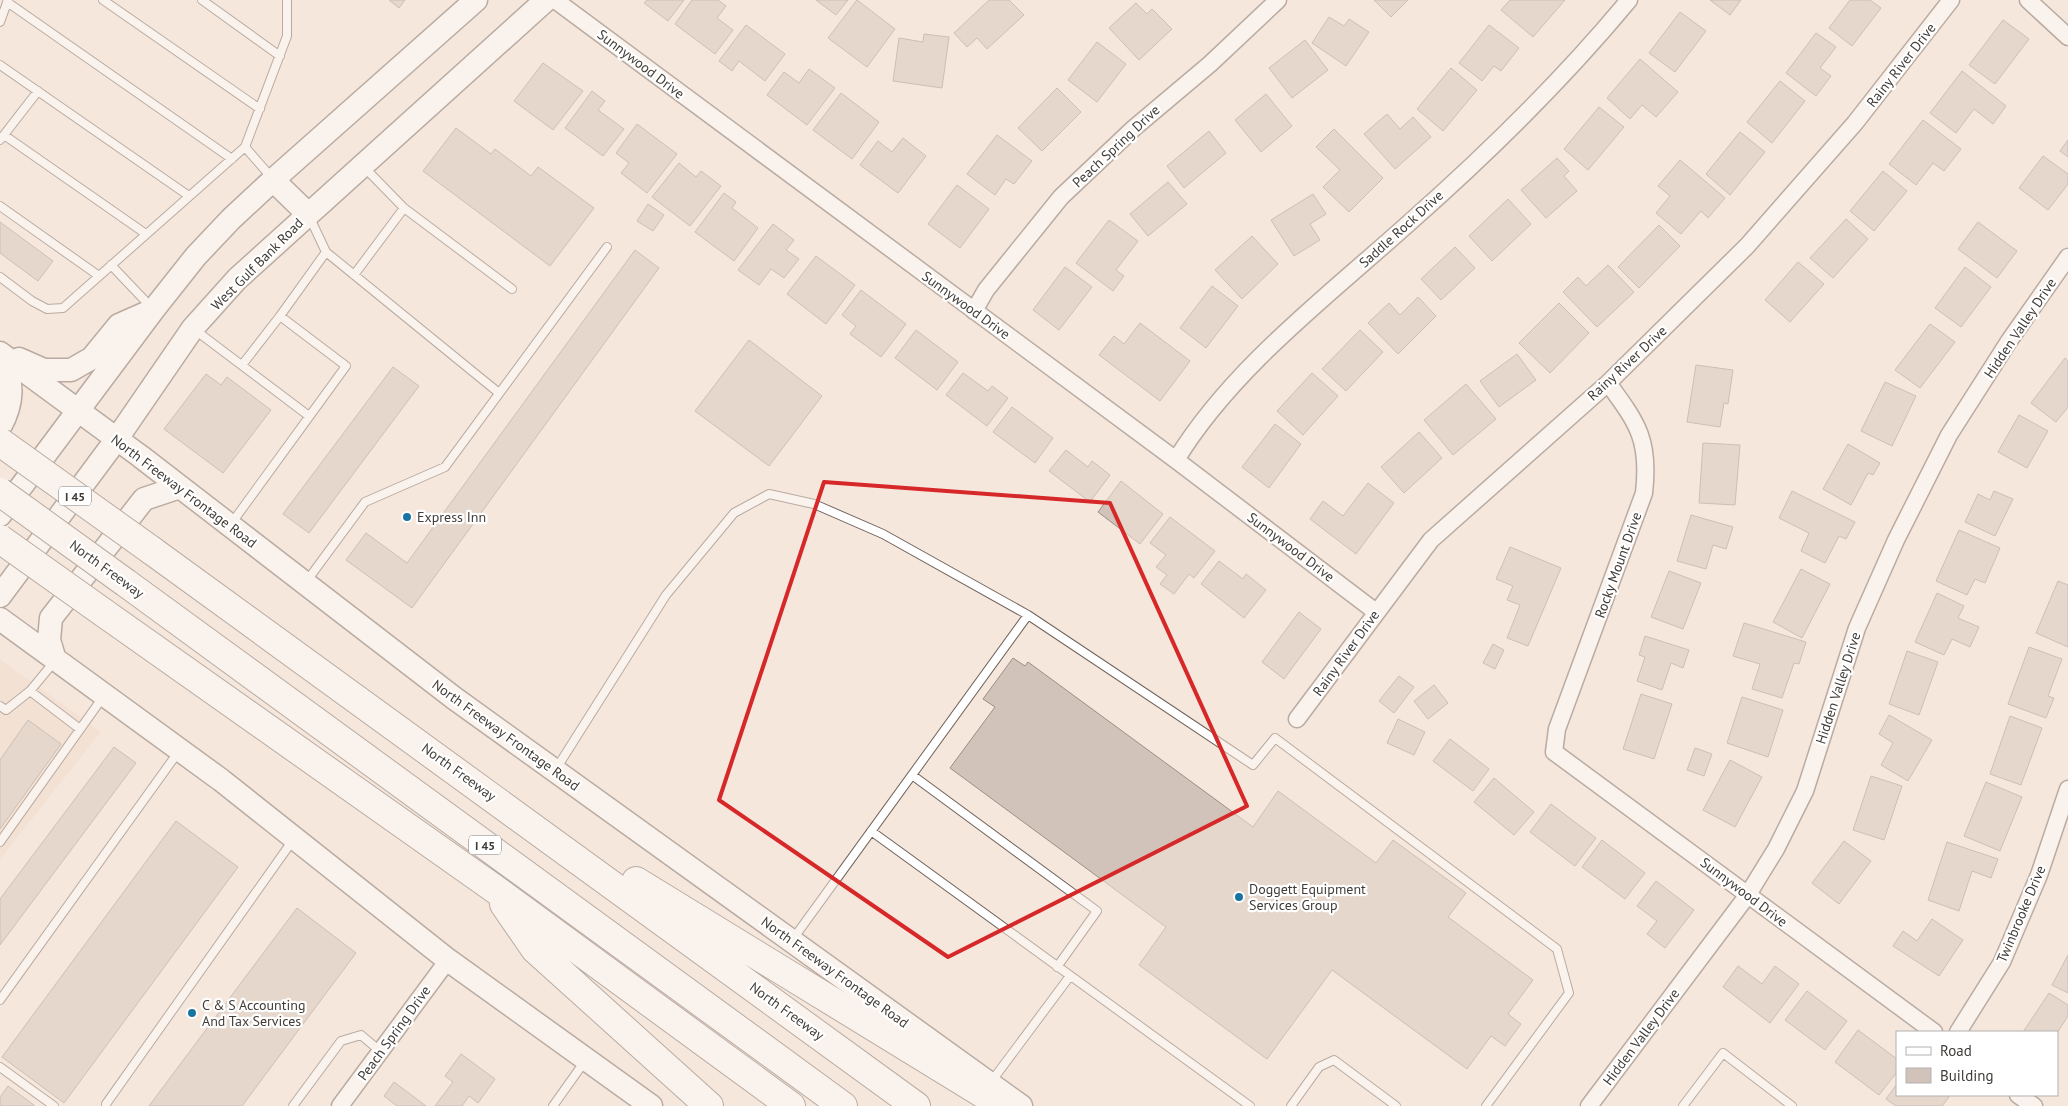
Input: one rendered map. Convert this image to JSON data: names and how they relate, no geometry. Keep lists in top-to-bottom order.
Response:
{
  "streets": {
    "highway": ["I 45", "North Freeway"],
    "main road": ["West Gulf Bank Road", "North Freeway Frontage Road"],
    "street": [
      "Sunnywood Drive",
      "Rainy River Drive",
      "Peach Spring Drive",
      "Saddle Rock Drive",
      "Hidden Valley Drive",
      "Rocky Mount Drive",
      "Twinbrooke Drive"
    ]
  },
  "crossings": [
    ["Sunnywood Drive", "Rainy River Drive"],
    ["Sunnywood Drive", "Peach Spring Drive"],
    ["Sunnywood Drive", "Saddle Rock Drive"],
    ["Sunnywood Drive", "Hidden Valley Drive"],
    ["Sunnywood Drive", "Rocky Mount Drive"],
    ["Rainy River Drive", "Rocky Mount Drive"],
    ["West Gulf Bank Road", "North Freeway Frontage Road"]
  ],
  "places": ["Express Inn", "Doggett Equipment Services Group", "C & S Accounting And Tax Services"],
  "legend": ["Road", "Building"]
}
